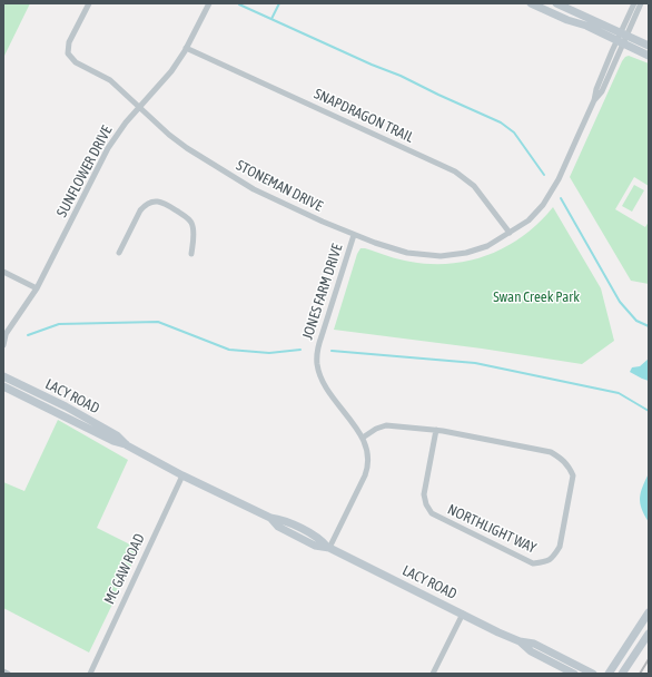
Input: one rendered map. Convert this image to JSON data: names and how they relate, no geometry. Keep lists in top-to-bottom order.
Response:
{
  "streets": {
    "main road": ["LACY ROAD"],
    "street": [
      "SNAPDRAGON TRAIL",
      "SUNFLOWER DRIVE",
      "STONEMAN DRIVE",
      "JONES FARM DRIVE",
      "NORTHLIGHT WAY",
      "MC GAW ROAD"
    ]
  },
  "crossings": [
    ["SNAPDRAGON TRAIL", "SUNFLOWER DRIVE"],
    ["SNAPDRAGON TRAIL", "STONEMAN DRIVE"],
    ["SUNFLOWER DRIVE", "STONEMAN DRIVE"],
    ["STONEMAN DRIVE", "JONES FARM DRIVE"],
    ["JONES FARM DRIVE", "LACY ROAD"],
    ["JONES FARM DRIVE", "NORTHLIGHT WAY"],
    ["LACY ROAD", "MC GAW ROAD"]
  ],
  "parks": ["Swan Creek Park"]
}
